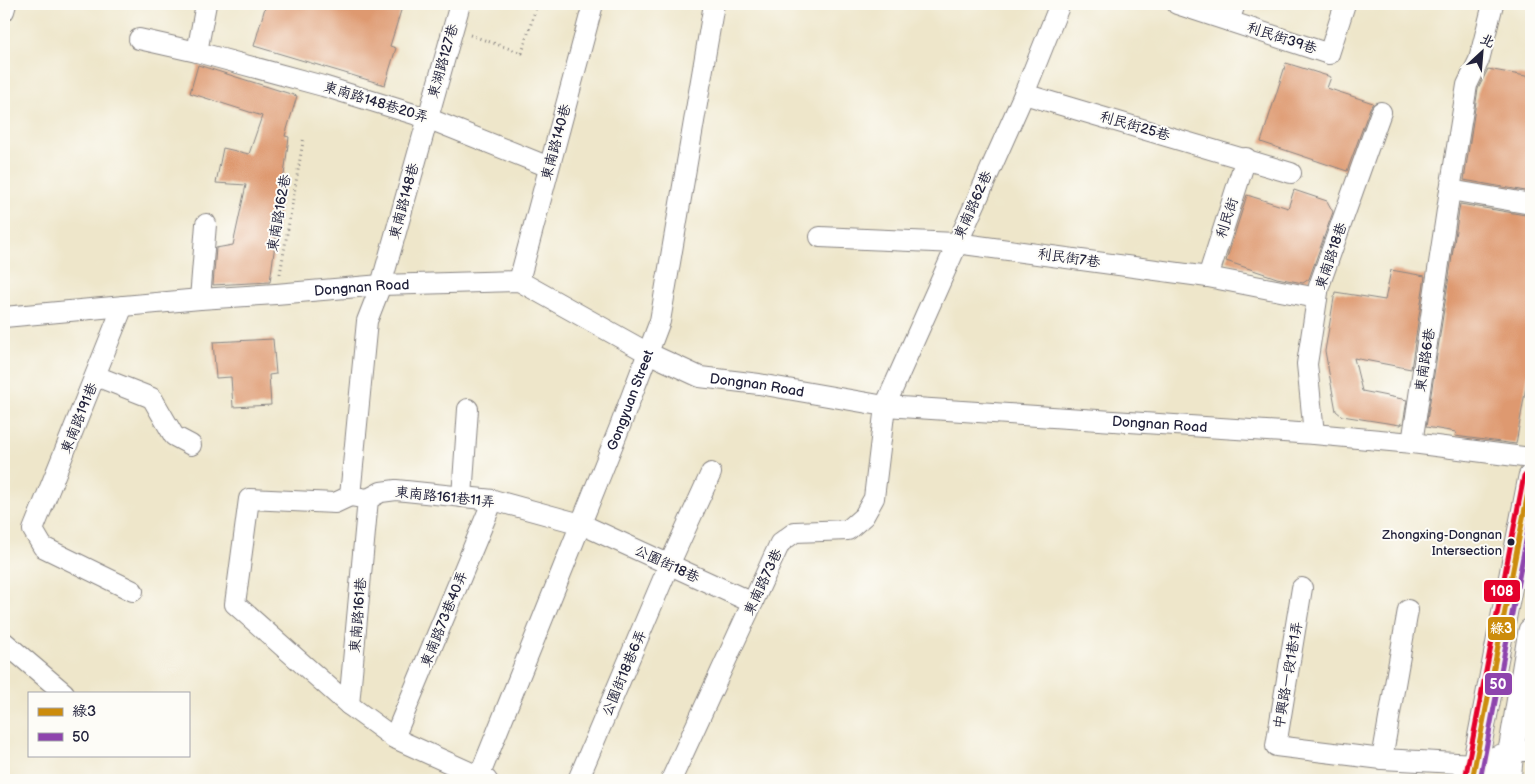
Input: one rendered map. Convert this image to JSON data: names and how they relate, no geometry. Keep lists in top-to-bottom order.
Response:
{
  "streets": {
    "street": [
      "利民街39巷",
      "東湖路127巷",
      "東南路148巷20弄",
      "利民街25巷",
      "東南路140巷",
      "東南路148巷",
      "東南路62巷",
      "利民街",
      "東南路18巷",
      "利民街7巷",
      "Dongnan Road",
      "東南路6巷",
      "Gongyuan Street",
      "東南路191巷",
      "東南路161巷11弄",
      "公園街18巷",
      "東南路73巷",
      "東南路161巷",
      "東南路73巷40弄",
      "公園街18巷6弄",
      "中興路一段1巷1弄"
    ],
    "path": ["東南路162巷"]
  },
  "crossings": [
    ["東湖路127巷", "東南路148巷20弄"],
    ["東湖路127巷", "東南路148巷"],
    ["東南路148巷20弄", "東南路140巷"],
    ["東南路148巷20弄", "東南路148巷"],
    ["利民街25巷", "東南路62巷"],
    ["利民街25巷", "利民街"],
    ["東南路140巷", "Dongnan Road"],
    ["東南路148巷", "Dongnan Road"],
    ["東南路148巷", "東南路161巷"],
    ["東南路62巷", "利民街7巷"],
    ["東南路62巷", "Dongnan Road"],
    ["東南路62巷", "東南路73巷"],
    ["東南路162巷", "Dongnan Road"],
    ["利民街", "利民街7巷"],
    ["東南路18巷", "利民街7巷"],
    ["東南路18巷", "Dongnan Road"],
    ["Dongnan Road", "東南路6巷"],
    ["Dongnan Road", "Gongyuan Street"],
    ["Dongnan Road", "東南路191巷"],
    ["Dongnan Road", "東南路73巷"],
    ["Dongnan Road", "東南路161巷"],
    ["Gongyuan Street", "東南路161巷11弄"],
    ["Gongyuan Street", "公園街18巷"],
    ["東南路161巷11弄", "公園街18巷"],
    ["東南路161巷11弄", "東南路161巷"],
    ["東南路161巷11弄", "東南路73巷40弄"],
    ["公園街18巷", "東南路73巷"],
    ["公園街18巷", "公園街18巷6弄"]
  ],
  "places": ["Zhongxing-Dongnan Intersection"],
  "lines": ["transit line 108", "transit line 綠3", "transit line 50"],
  "legend": ["綠3", "50"],
  "north": "top right"
}
